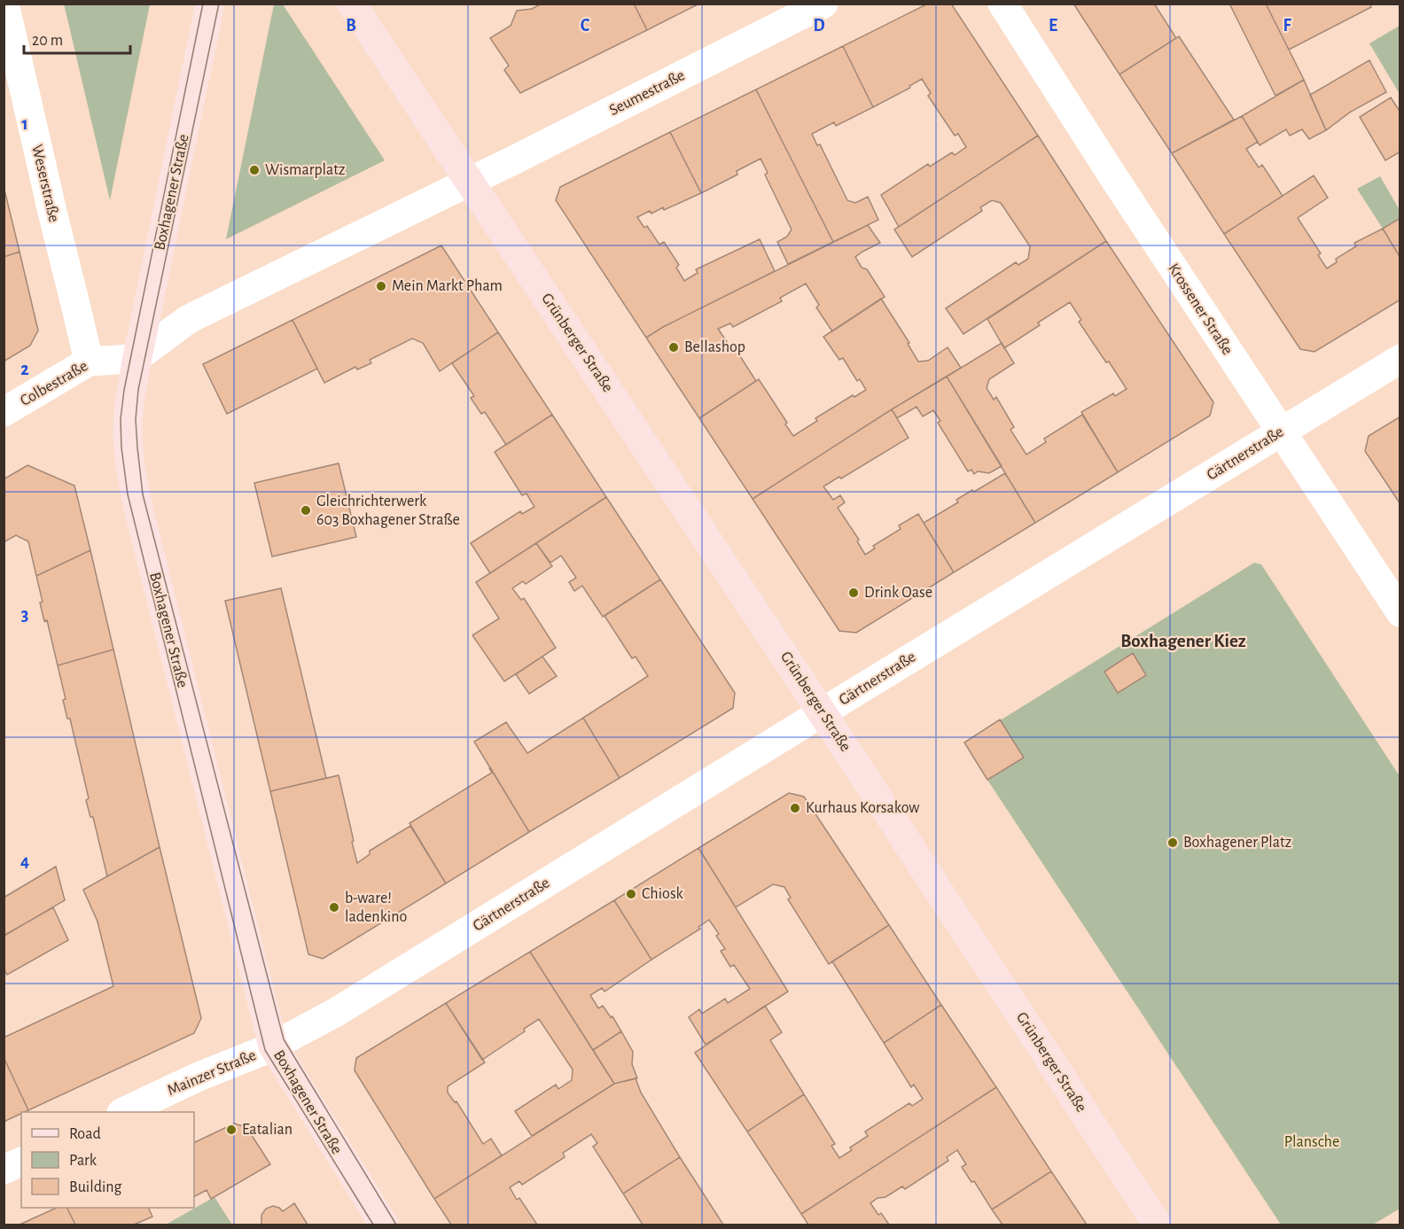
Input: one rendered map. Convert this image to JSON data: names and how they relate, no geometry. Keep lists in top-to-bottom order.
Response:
{
  "streets": {
    "street": [
      "Seumestraße",
      "Weserstraße",
      "Boxhagener Straße",
      "Krossener Straße",
      "Grünberger Straße",
      "Colbestraße",
      "Gärtnerstraße",
      "Mainzer Straße"
    ]
  },
  "crossings": [
    ["Seumestraße", "Grünberger Straße"],
    ["Weserstraße", "Colbestraße"],
    ["Boxhagener Straße", "Colbestraße"],
    ["Boxhagener Straße", "Gärtnerstraße"],
    ["Boxhagener Straße", "Mainzer Straße"],
    ["Krossener Straße", "Gärtnerstraße"],
    ["Grünberger Straße", "Gärtnerstraße"],
    ["Gärtnerstraße", "Mainzer Straße"]
  ],
  "districts": ["Boxhagener Kiez"],
  "parks": ["Plansche"],
  "places": [
    "Wismarplatz",
    "Mein Markt Pham",
    "Bellashop",
    "Gleichrichterwerk 603 Boxhagener Straße",
    "Drink Oase",
    "Kurhaus Korsakow",
    "Boxhagener Platz",
    "Chiosk",
    "b-ware! ladenkino",
    "Eatalian"
  ],
  "legend": ["Road", "Park", "Building"],
  "scale_bar": "20 m",
  "grid": {
    "columns": [
      "B",
      "C",
      "D",
      "E",
      "F"
    ],
    "rows": [
      "1",
      "2",
      "3",
      "4"
    ]
  }
}
